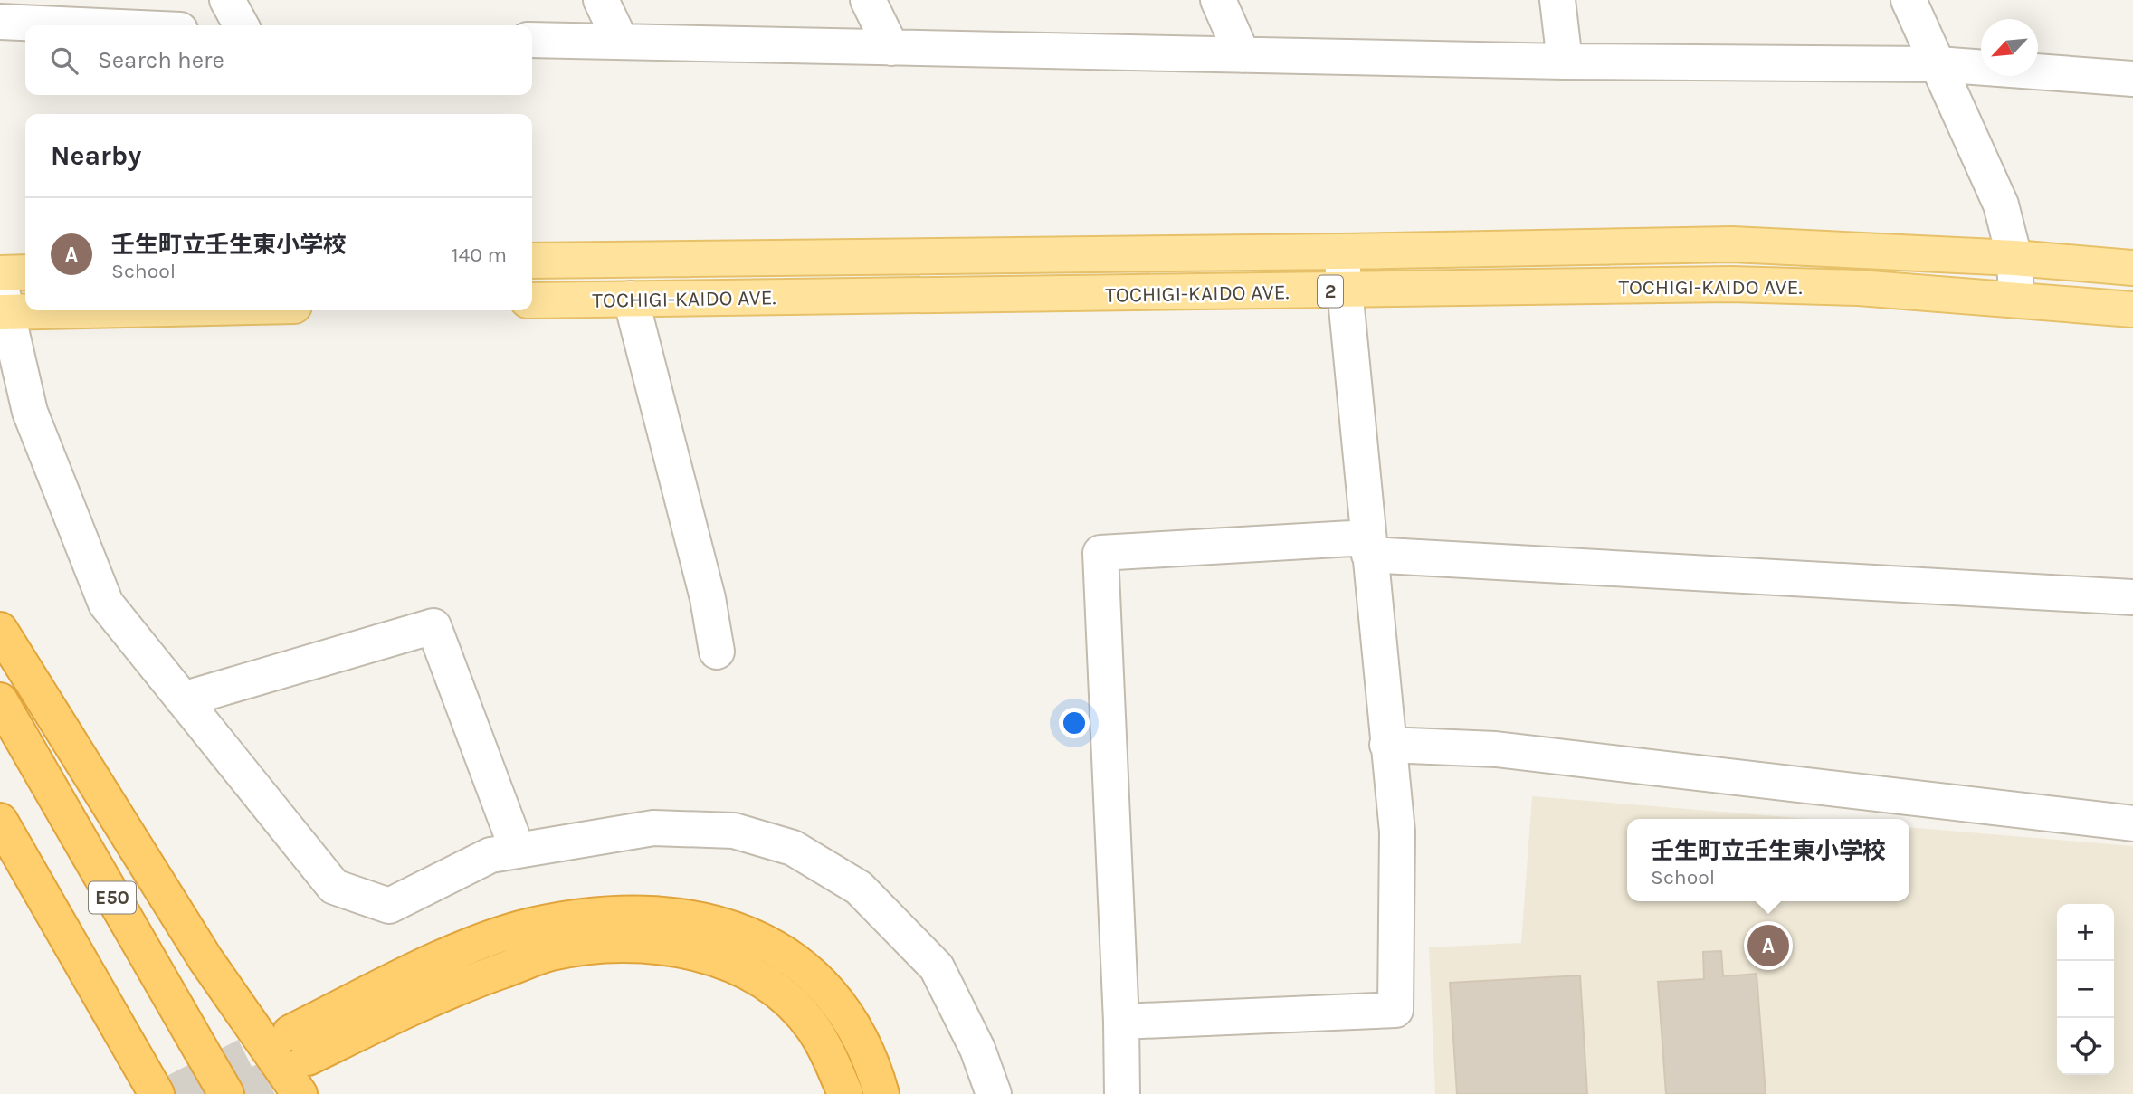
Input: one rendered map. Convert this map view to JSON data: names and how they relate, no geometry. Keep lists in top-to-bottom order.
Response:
{
  "streets": {
    "highway": ["E50"],
    "main road": ["TOCHIGI-KAIDO AVE.", "2"]
  },
  "north": "bottom left",
  "page": {
    "search": "Search here",
    "heading": "Nearby",
    "list": [
      {
        "mark": "A",
        "name": "壬生町立壬生東小学校",
        "note": "School",
        "value": "140 m"
      }
    ],
    "popup": ["壬生町立壬生東小学校", "School"],
    "map_buttons": ["+", "−"],
    "pins": "A"
  }
}
